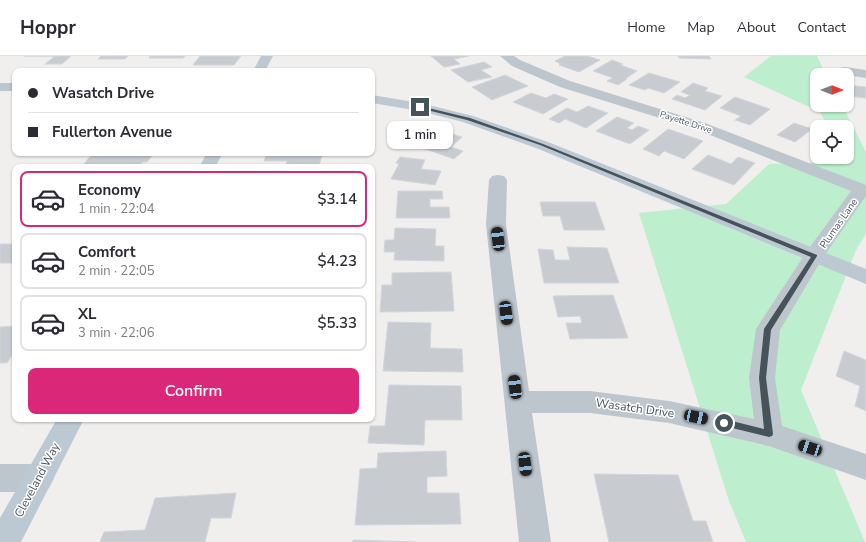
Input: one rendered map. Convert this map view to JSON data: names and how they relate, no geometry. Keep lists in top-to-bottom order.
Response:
{
  "streets": {
    "street": [
      "Payette Drive",
      "Plumas Lane",
      "Wasatch Drive",
      "Cleveland Way"
    ]
  },
  "crossings": [
    ["Payette Drive", "Plumas Lane"],
    ["Plumas Lane", "Wasatch Drive"]
  ],
  "north": "right",
  "page": {
    "header": "Hoppr",
    "nav": [
      "Home",
      "Map",
      "About",
      "Contact"
    ],
    "banner": ["Wasatch Drive", "Fullerton Avenue"],
    "bubble": "1 min",
    "list": [
      {
        "name": "Economy",
        "note": "1 min · 22:04",
        "value": "$3.14"
      },
      {
        "name": "Comfort",
        "note": "2 min · 22:05",
        "value": "$4.23"
      },
      {
        "name": "XL",
        "note": "3 min · 22:06",
        "value": "$5.33"
      }
    ],
    "buttons": "Confirm"
  }
}
